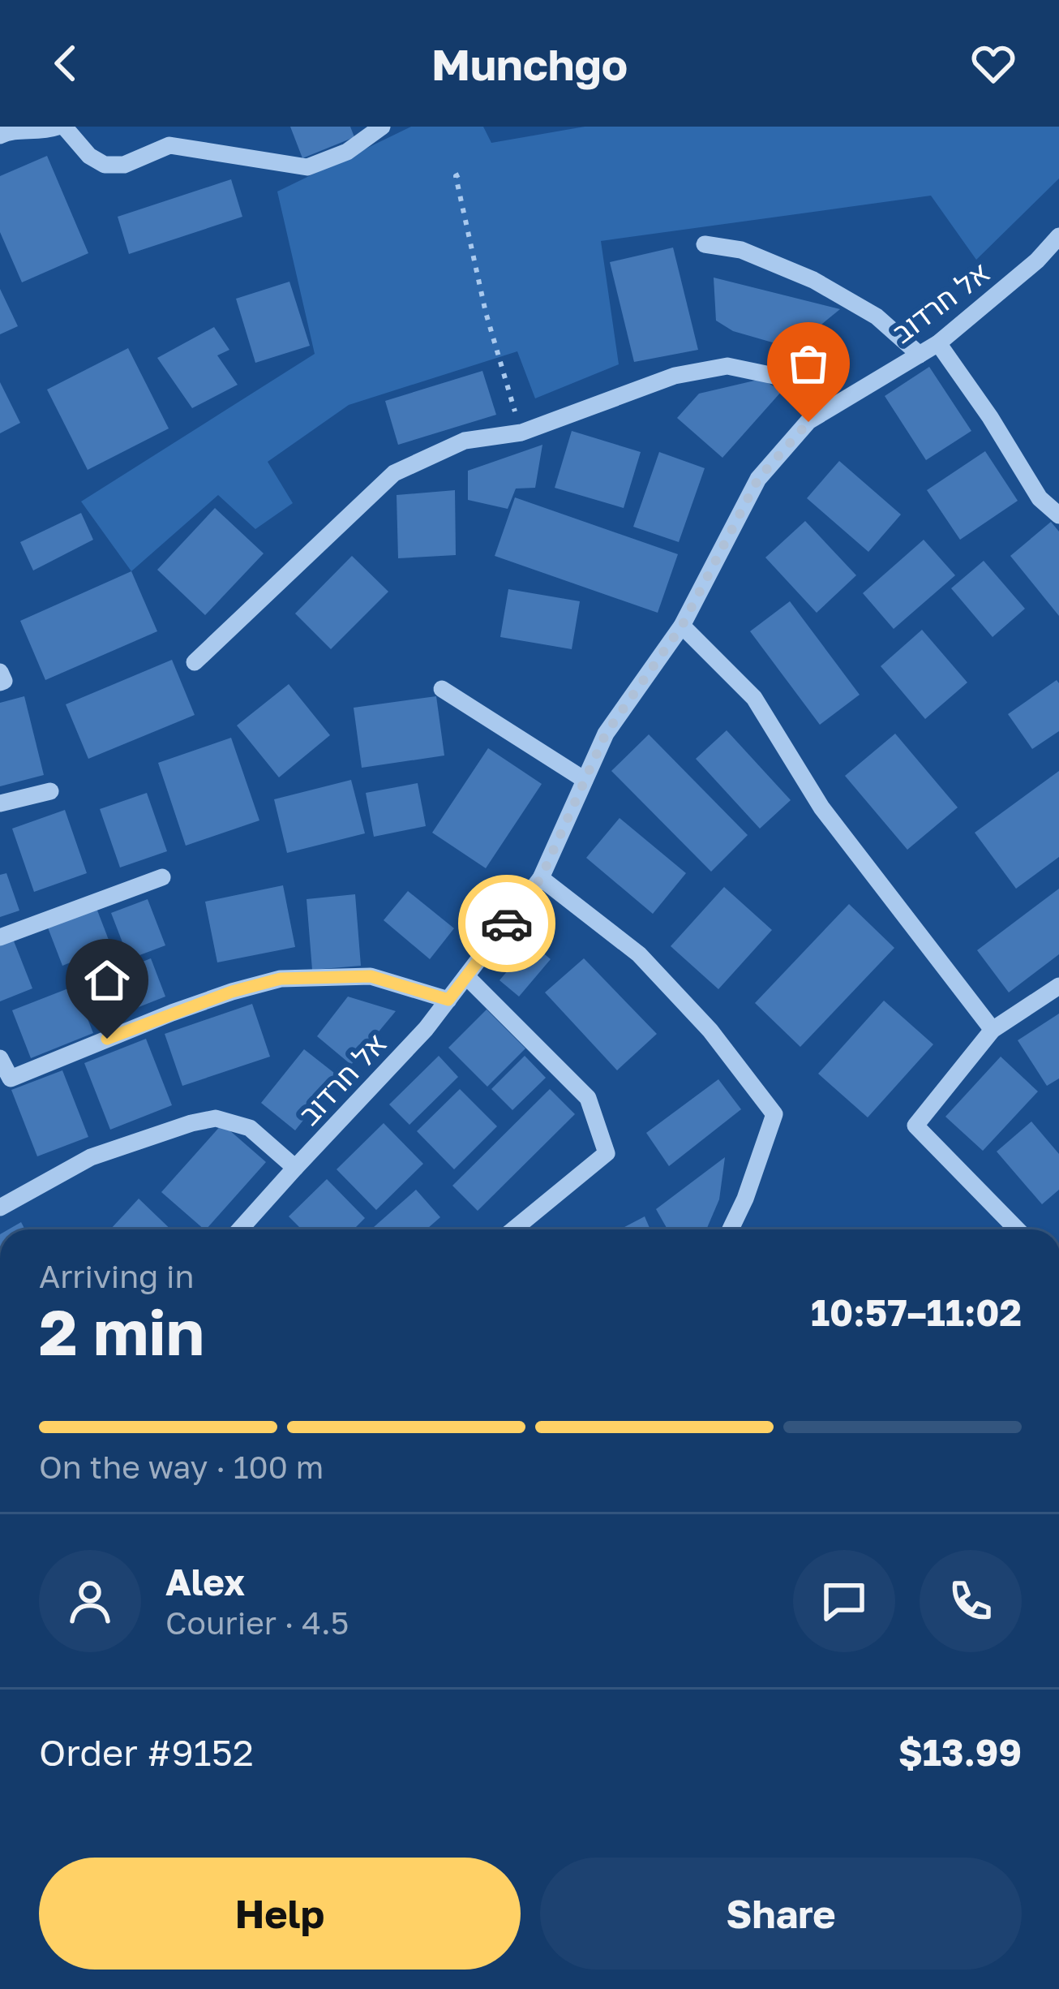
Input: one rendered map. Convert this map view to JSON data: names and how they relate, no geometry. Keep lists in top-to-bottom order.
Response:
{
  "streets": {
    "street": ["אל חרדוב"]
  },
  "page": {
    "header": "Munchgo",
    "heading": ["2 min", "Arriving in", "10:57–11:02"],
    "panel": [
      "Alex",
      "Courier · 4.5",
      "Order #9152",
      "$13.99"
    ],
    "bar": "On the way · 100 m",
    "buttons": ["Help", "Share"]
  }
}
